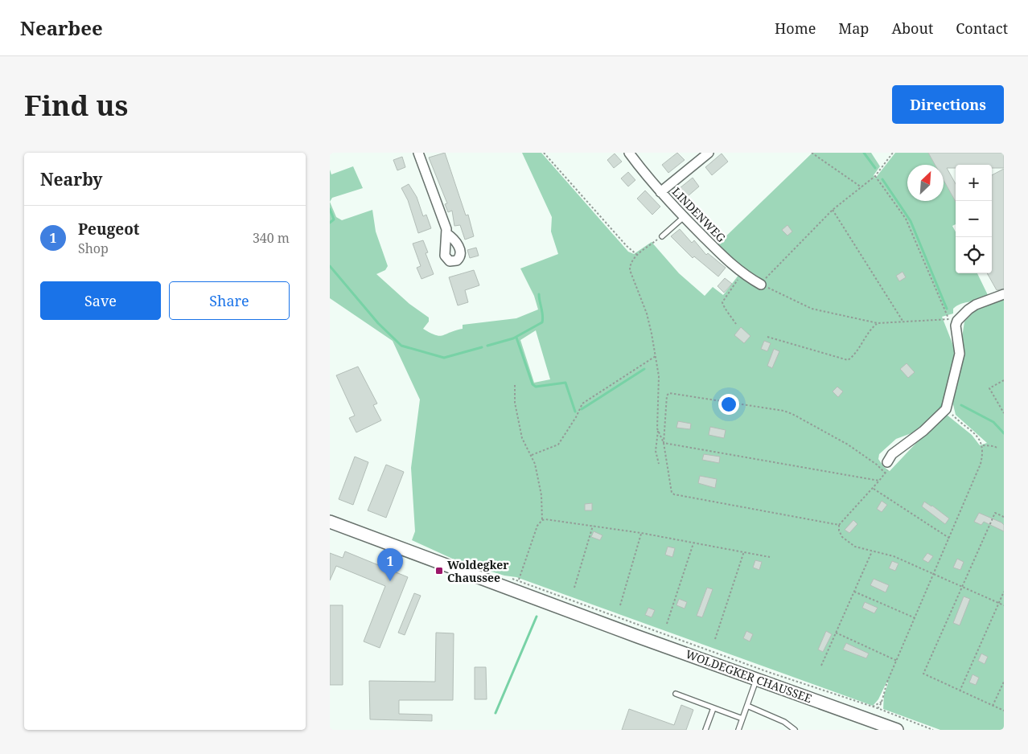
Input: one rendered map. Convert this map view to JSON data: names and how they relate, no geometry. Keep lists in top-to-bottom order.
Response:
{
  "streets": {
    "main road": ["WOLDEGKER CHAUSSEE"],
    "street": ["LINDENWEG"]
  },
  "places": {
    "transit": ["Woldegker Chaussee"]
  },
  "north": "top right",
  "page": {
    "header": "Nearbee",
    "nav": [
      "Home",
      "Map",
      "About",
      "Contact"
    ],
    "buttons": [
      "Directions",
      ["Save", "Share"]
    ],
    "title": "Find us",
    "heading": "Nearby",
    "map_buttons": ["+", "−"],
    "list": [
      {
        "mark": "1",
        "name": "Peugeot",
        "note": "Shop",
        "value": "340 m"
      }
    ],
    "pins": "1"
  }
}
